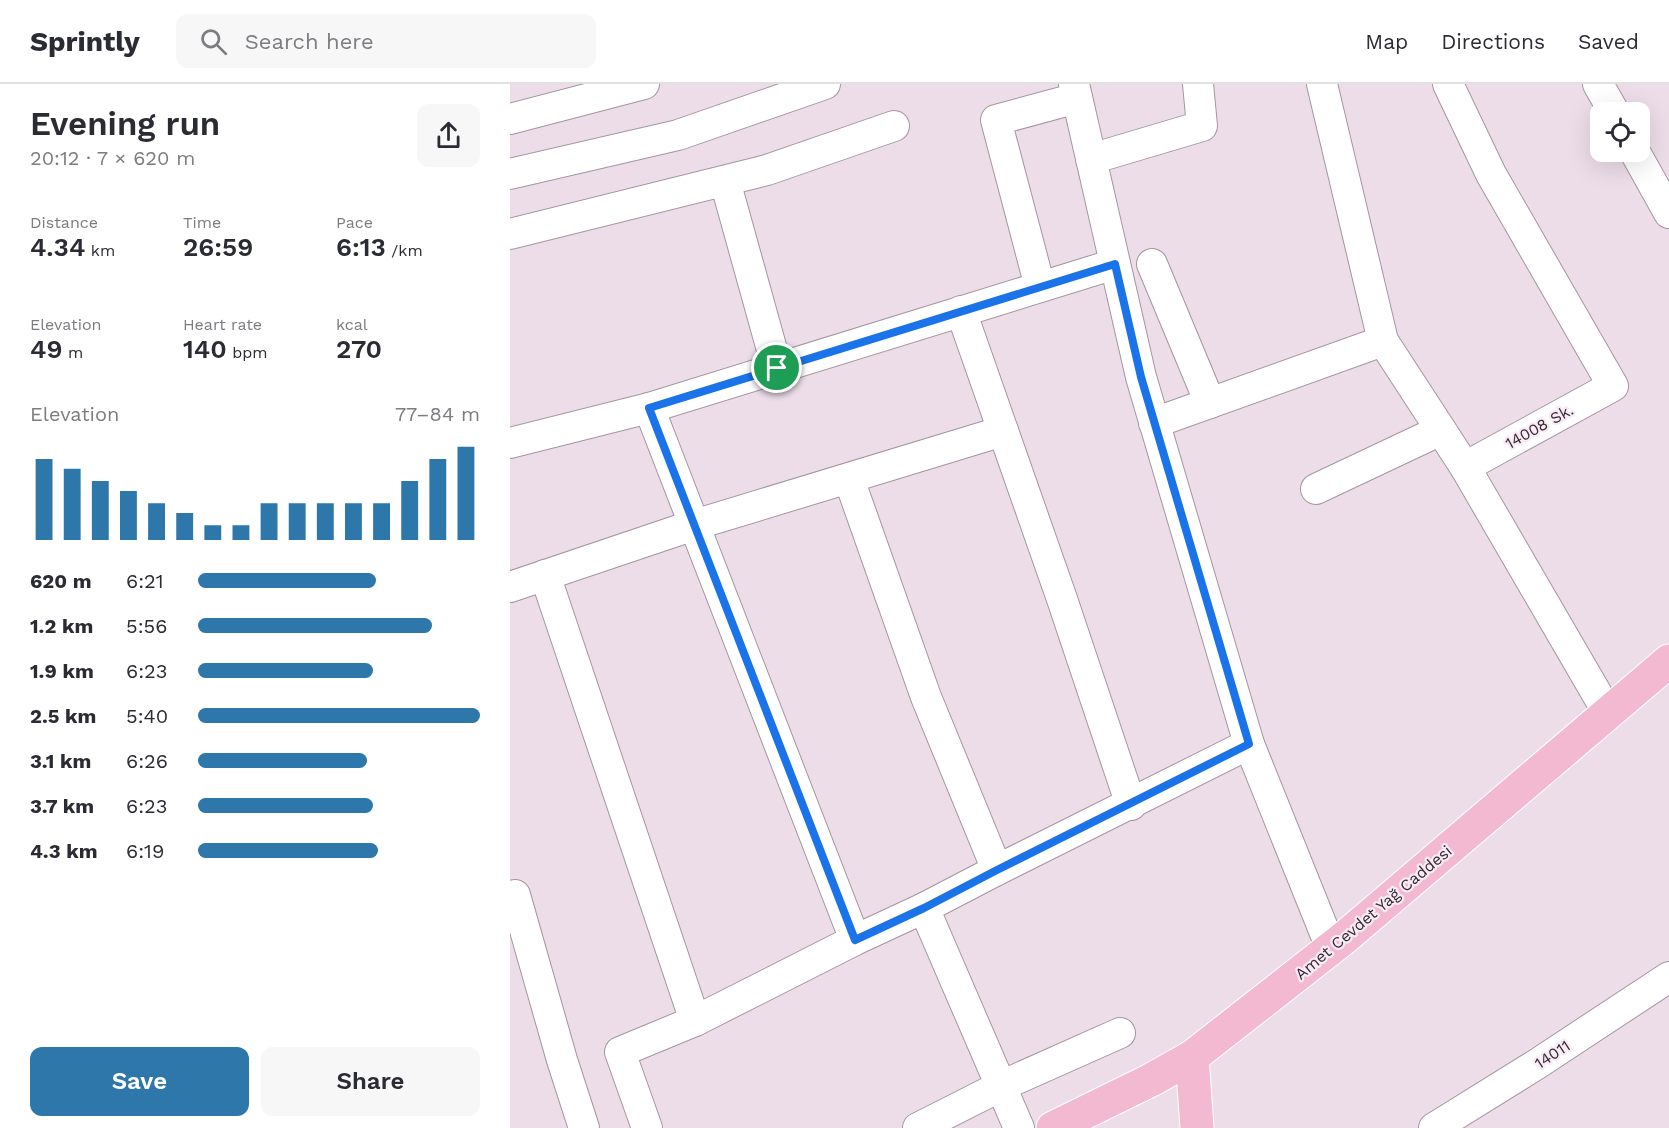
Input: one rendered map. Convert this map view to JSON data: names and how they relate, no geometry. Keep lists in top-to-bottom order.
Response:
{
  "streets": {
    "main road": ["Amet Cevdet Yağ Caddesi"],
    "street": ["14008 Sk.", "14011"]
  },
  "page": {
    "header": "Sprintly",
    "search": "Search here",
    "nav": ["Map", "Directions", "Saved"],
    "heading": ["Evening run", "20:12 · 7 × 620 m"],
    "stats": [
      ["Distance", "4.34 km"],
      ["Time", "26:59"],
      ["Pace", "6:13 /km"],
      ["Elevation", "49 m"],
      ["Heart rate", "140 bpm"],
      ["kcal", "270"]
    ],
    "chart": ["Elevation", "77–84 m"],
    "list": [
      {
        "name": "620 m",
        "note": "6:21"
      },
      {
        "name": "1.2 km",
        "note": "5:56"
      },
      {
        "name": "1.9 km",
        "note": "6:23"
      },
      {
        "name": "2.5 km",
        "note": "5:40"
      },
      {
        "name": "3.1 km",
        "note": "6:26"
      },
      {
        "name": "3.7 km",
        "note": "6:23"
      },
      {
        "name": "4.3 km",
        "note": "6:19"
      }
    ],
    "buttons": ["Save", "Share"]
  }
}
